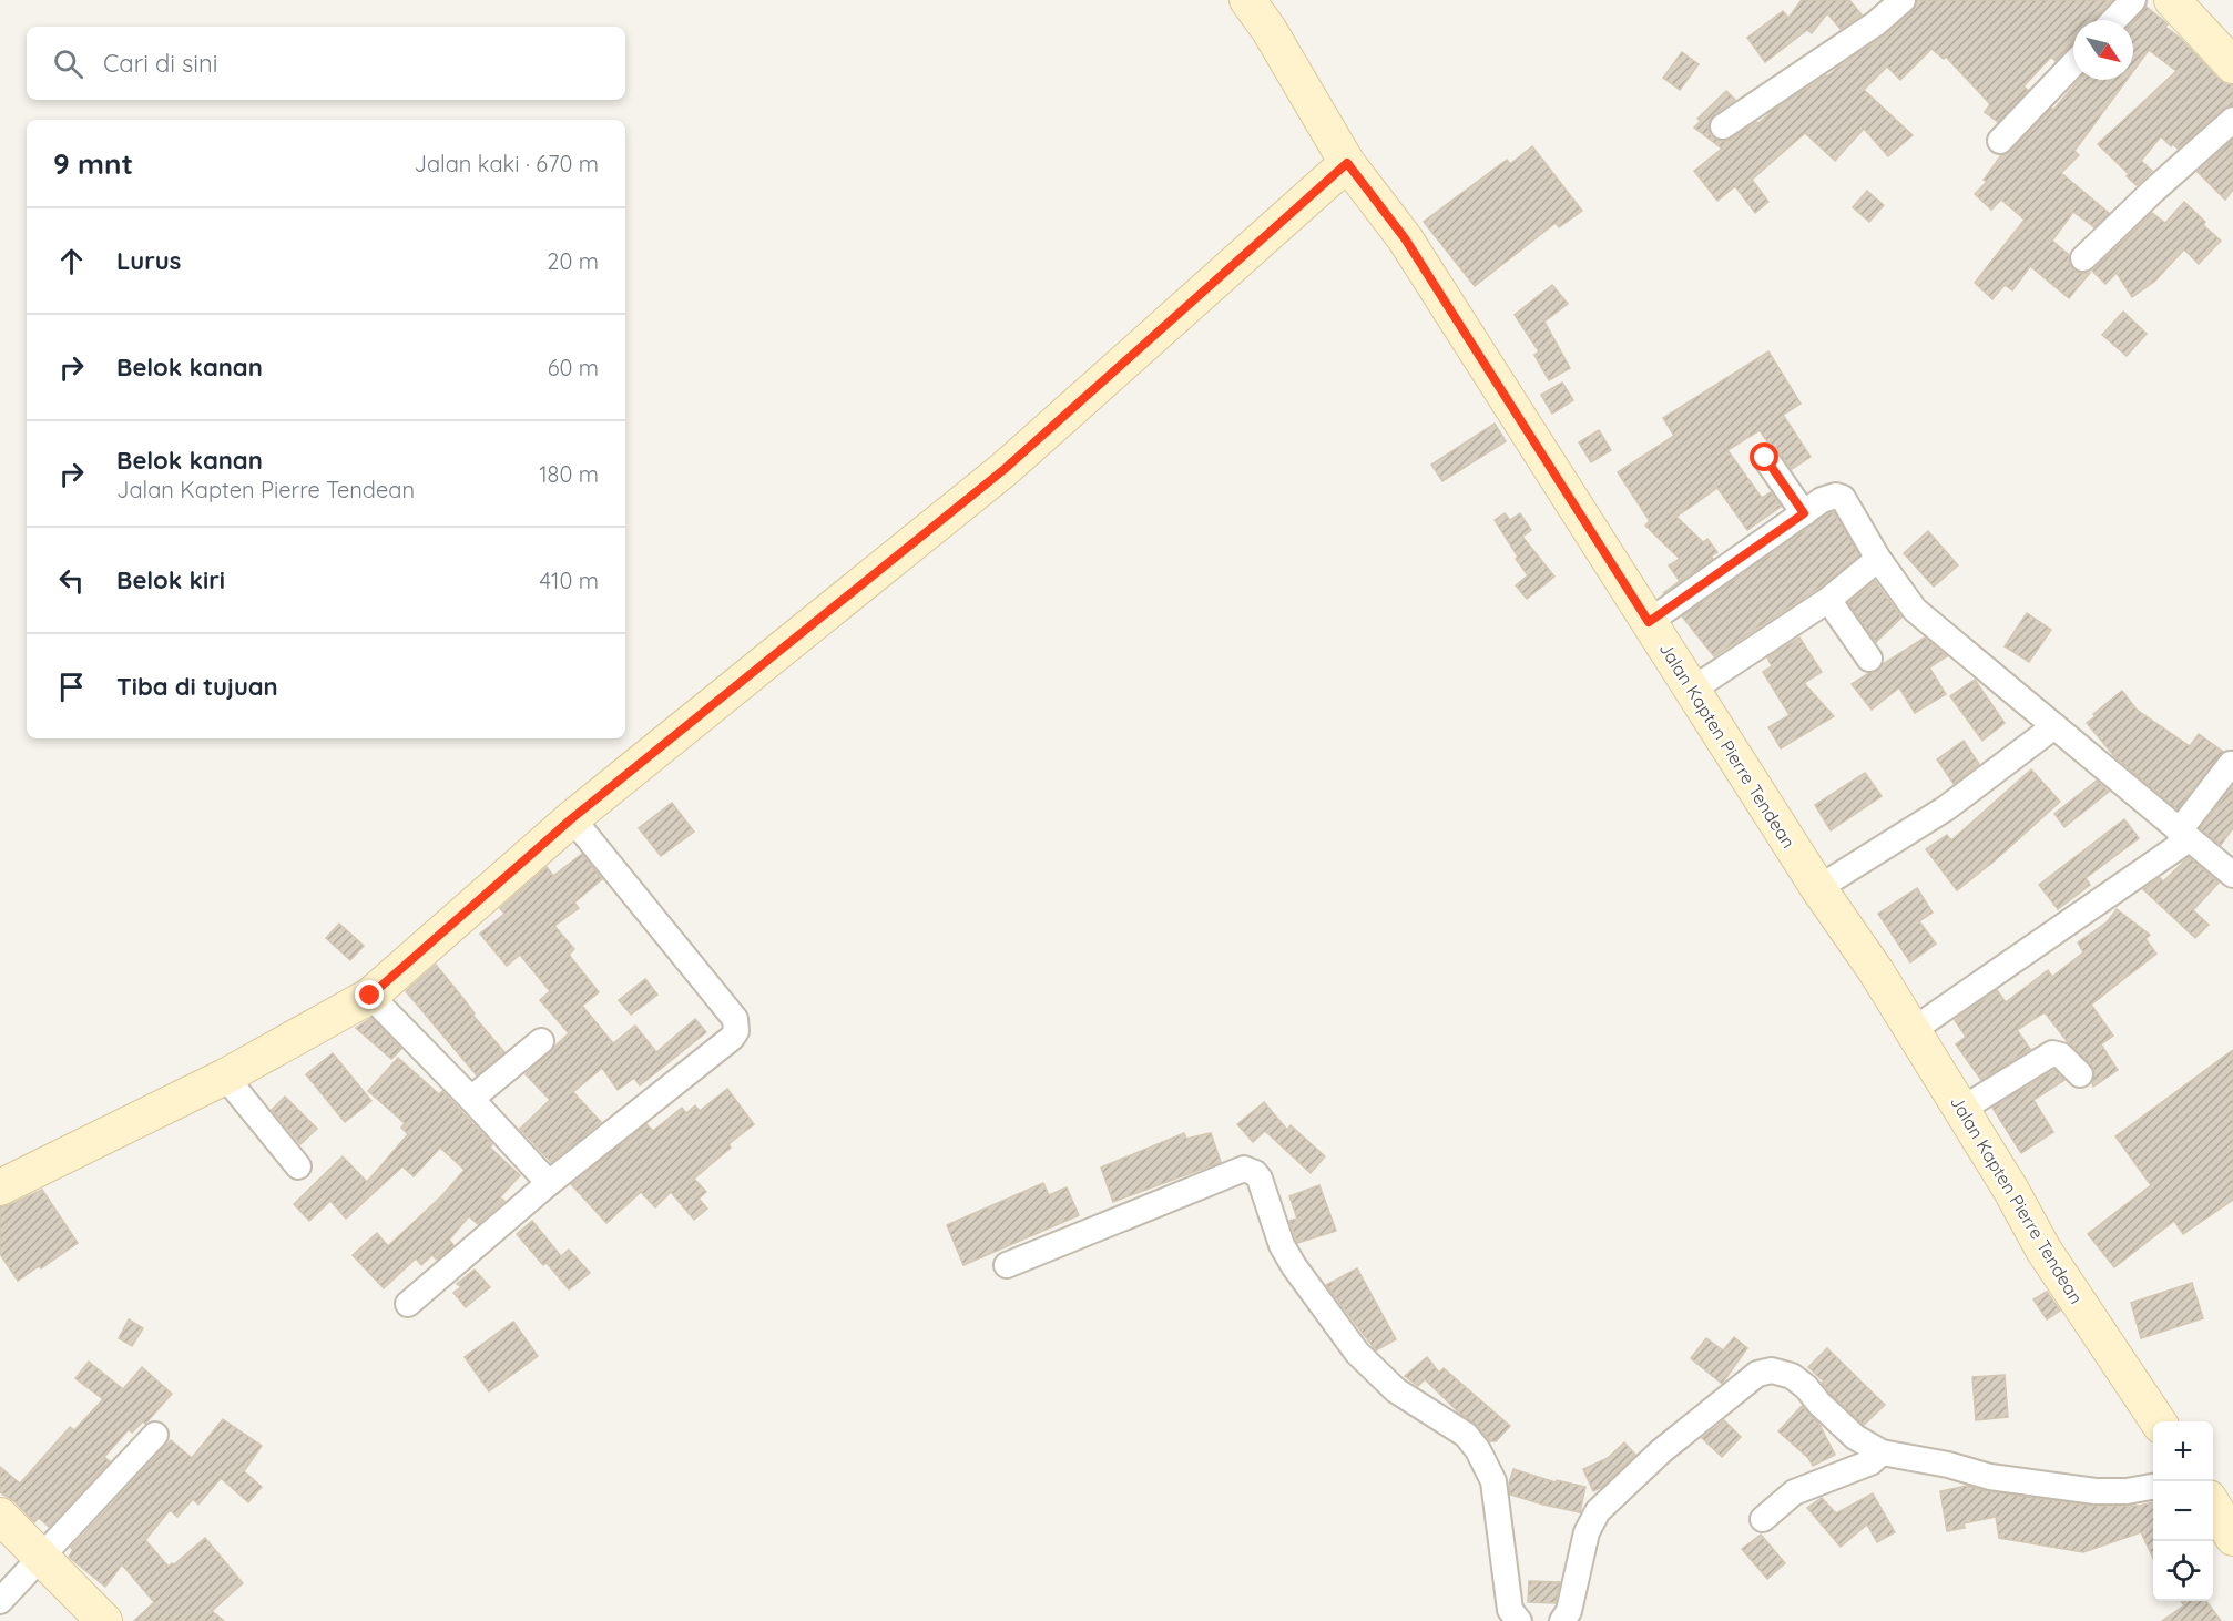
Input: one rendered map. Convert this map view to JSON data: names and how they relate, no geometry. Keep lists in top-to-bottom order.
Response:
{
  "streets": {
    "street": ["Jalan Kapten Pierre Tendean"]
  },
  "north": "bottom right",
  "page": {
    "search": "Cari di sini",
    "heading": ["9 mnt", "Jalan kaki · 670 m"],
    "list": [
      ["Lurus", "20 m"],
      ["Belok kanan", "60 m"],
      ["Belok kanan", "Jalan Kapten Pierre Tendean", "180 m"],
      ["Belok kiri", "410 m"],
      "Tiba di tujuan"
    ],
    "map_buttons": ["+", "−"]
  }
}
